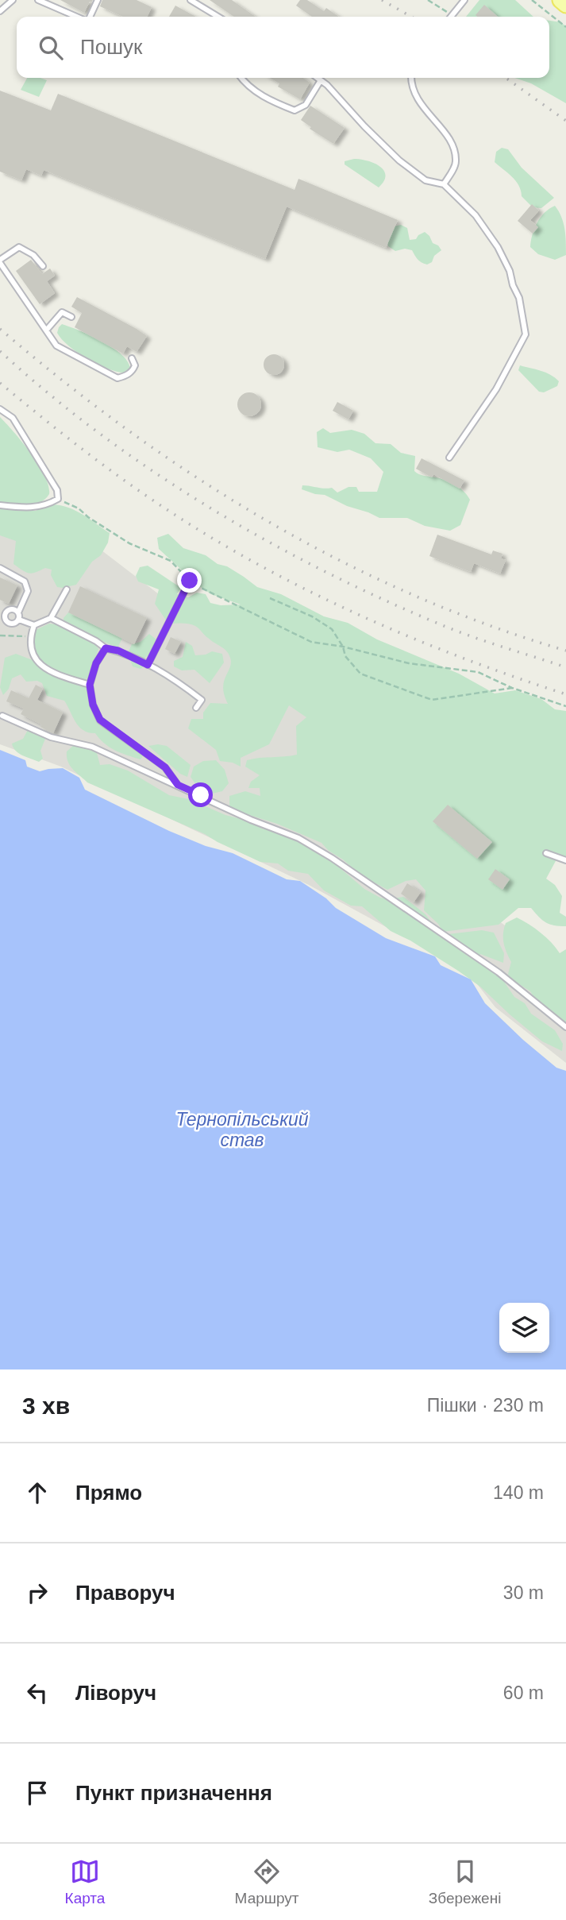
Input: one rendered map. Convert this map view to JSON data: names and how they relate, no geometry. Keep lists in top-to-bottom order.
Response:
{
  "water": ["Тернопільський став"],
  "page": {
    "search": "Пошук",
    "heading": ["3 хв", "Пішки · 230 m"],
    "list": [
      ["Прямо", "140 m"],
      ["Праворуч", "30 m"],
      ["Ліворуч", "60 m"],
      "Пункт призначення"
    ],
    "nav": ["Карта", "Маршрут", "Збережені"]
  }
}
